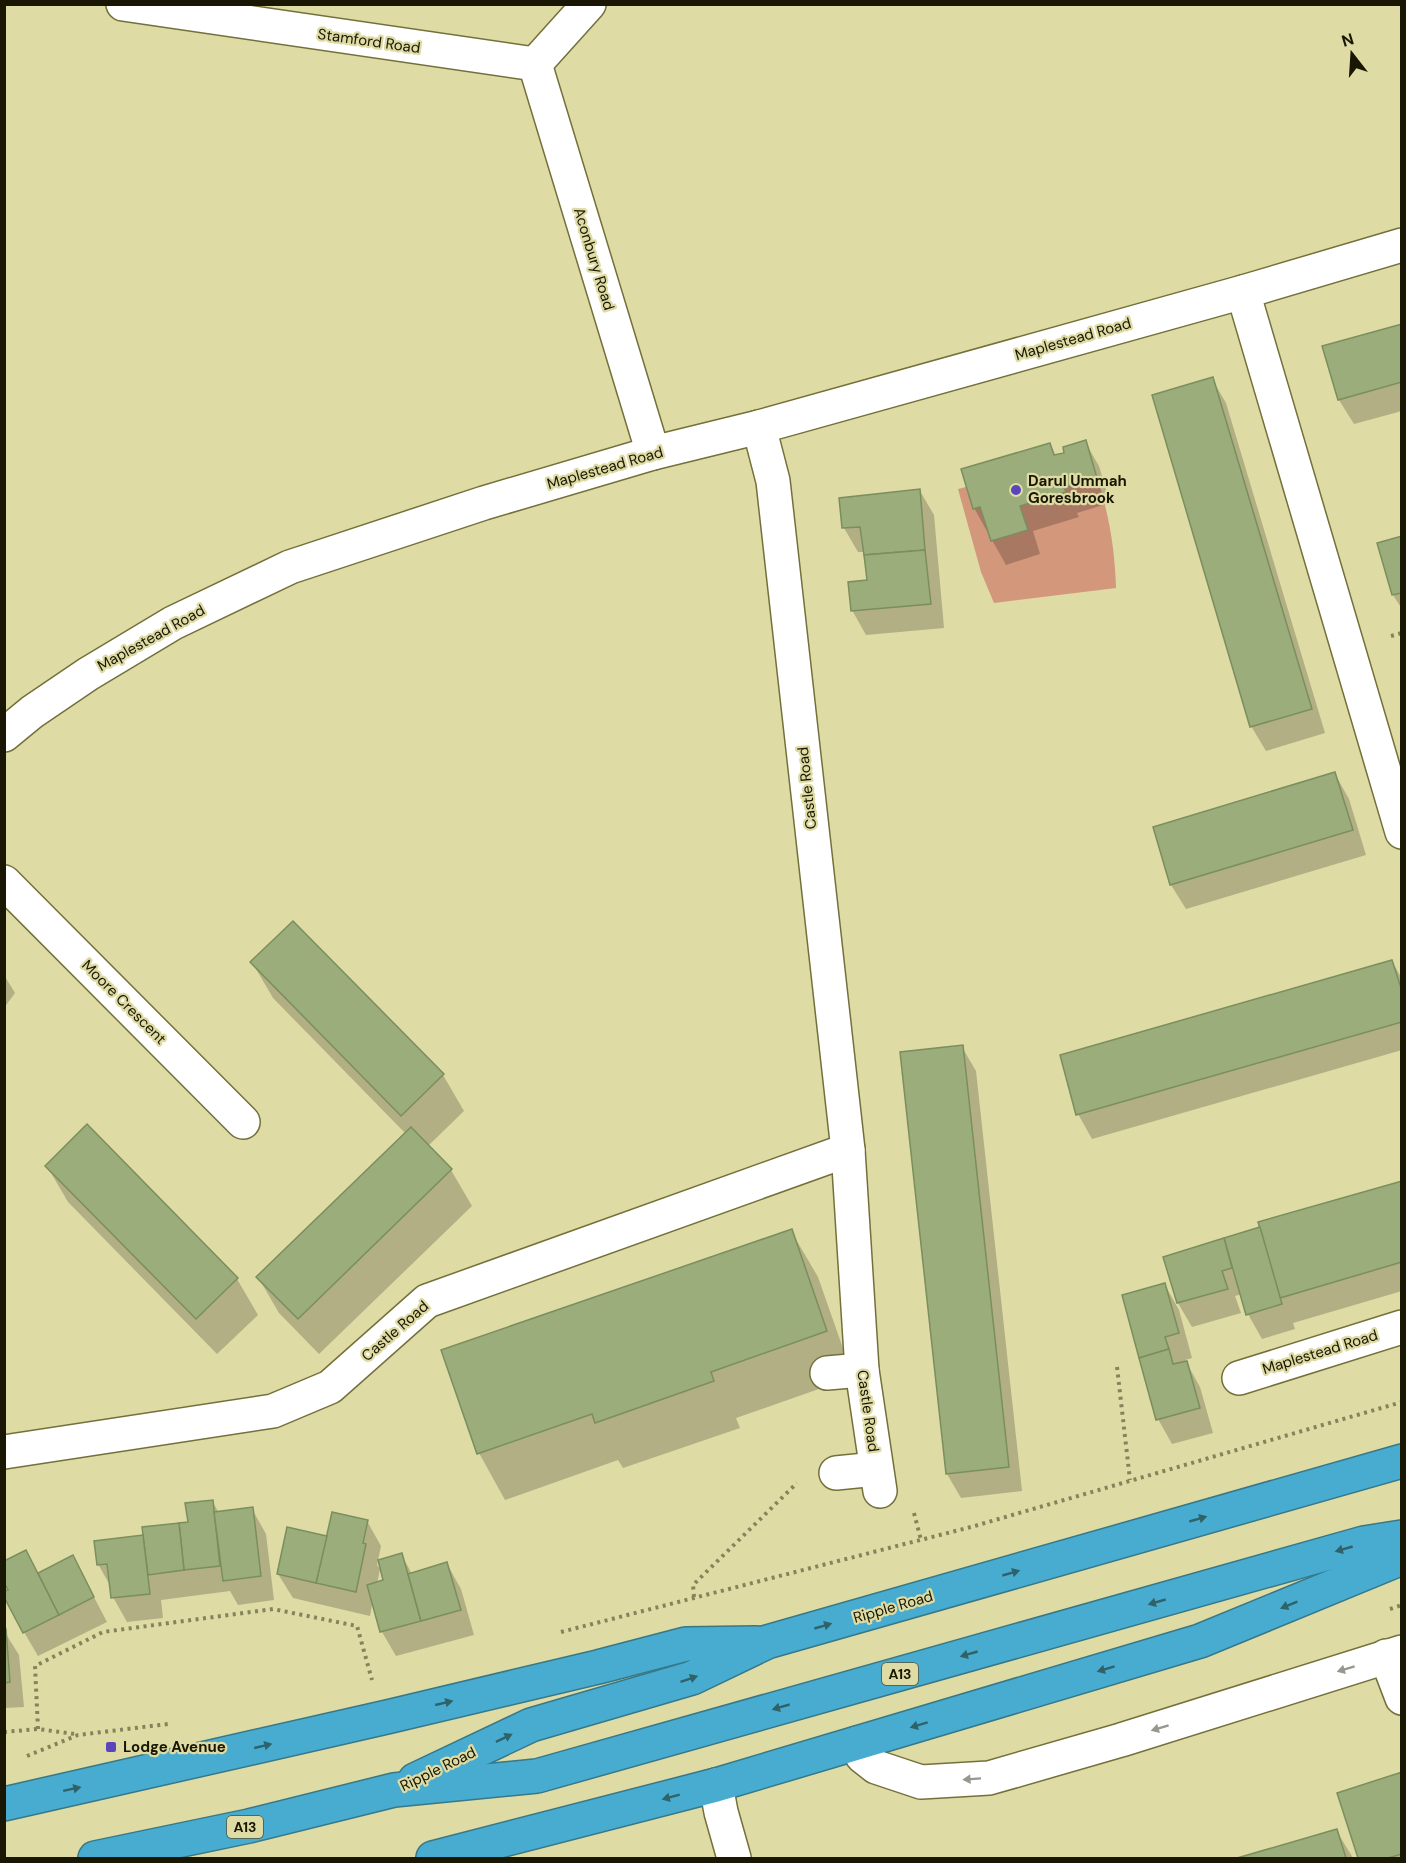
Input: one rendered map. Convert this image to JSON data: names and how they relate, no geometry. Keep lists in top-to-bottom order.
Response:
{
  "streets": {
    "highway": ["Ripple Road", "A13"],
    "street": [
      "Stamford Road",
      "Aconbury Road",
      "Maplestead Road",
      "Castle Road",
      "Moore Crescent"
    ]
  },
  "crossings": [
    ["Stamford Road", "Aconbury Road"],
    ["Aconbury Road", "Maplestead Road"],
    ["Maplestead Road", "Castle Road"],
    ["Ripple Road", "A13"]
  ],
  "places": {
    "other": ["Darul Ummah Goresbrook"],
    "transit": ["Lodge Avenue"]
  },
  "north": "top"
}
